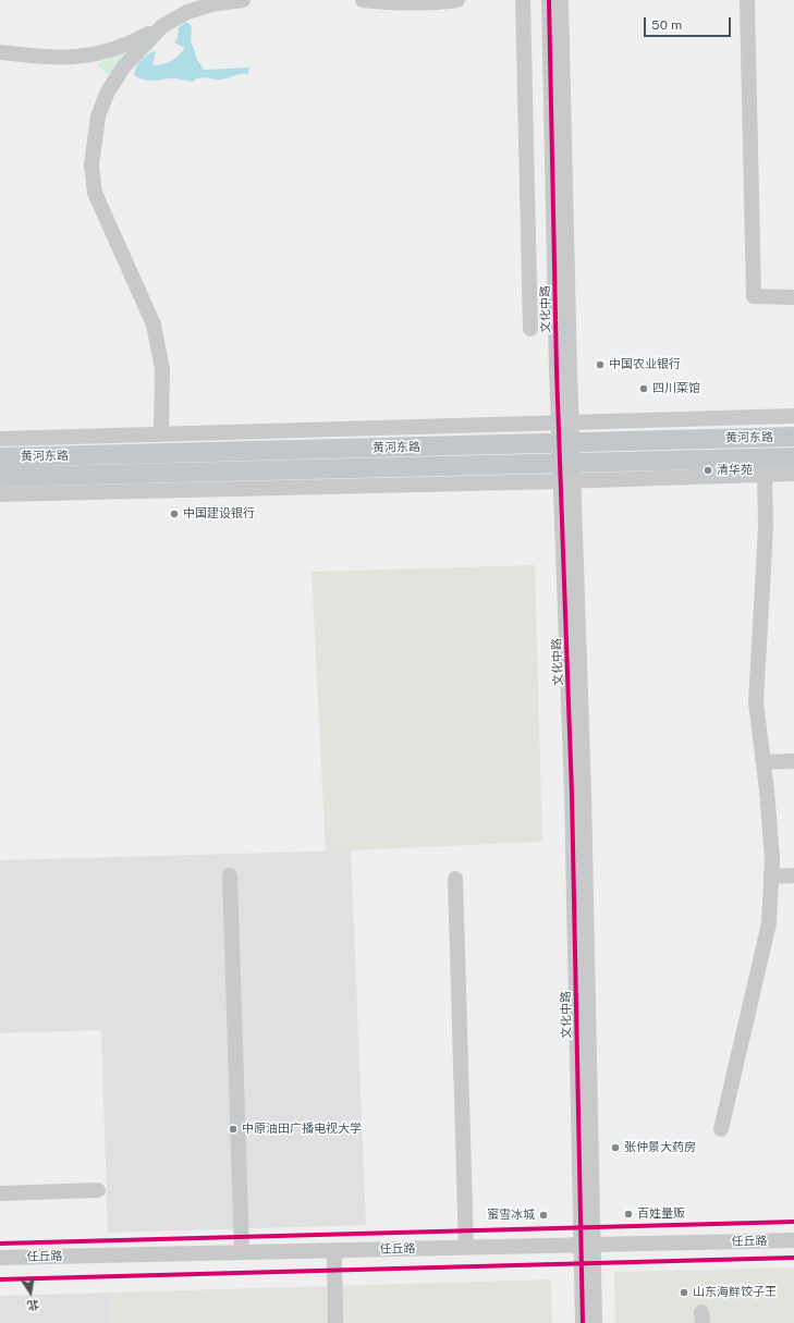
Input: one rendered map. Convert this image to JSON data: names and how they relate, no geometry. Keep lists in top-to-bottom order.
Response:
{
  "streets": {
    "main road": ["黄河东路"],
    "street": ["文化中路", "任丘路"]
  },
  "crossings": [
    ["文化中路", "黄河东路"],
    ["文化中路", "任丘路"]
  ],
  "places": [
    "中国农业银行",
    "四川菜馆",
    "清华苑",
    "中国建设银行",
    "中原油田广播电视大学",
    "张仲景大药房",
    "百姓量贩",
    "蜜雪冰城",
    "山东海鲜饺子王"
  ],
  "scale_bar": "50 m",
  "north": "bottom"
}
